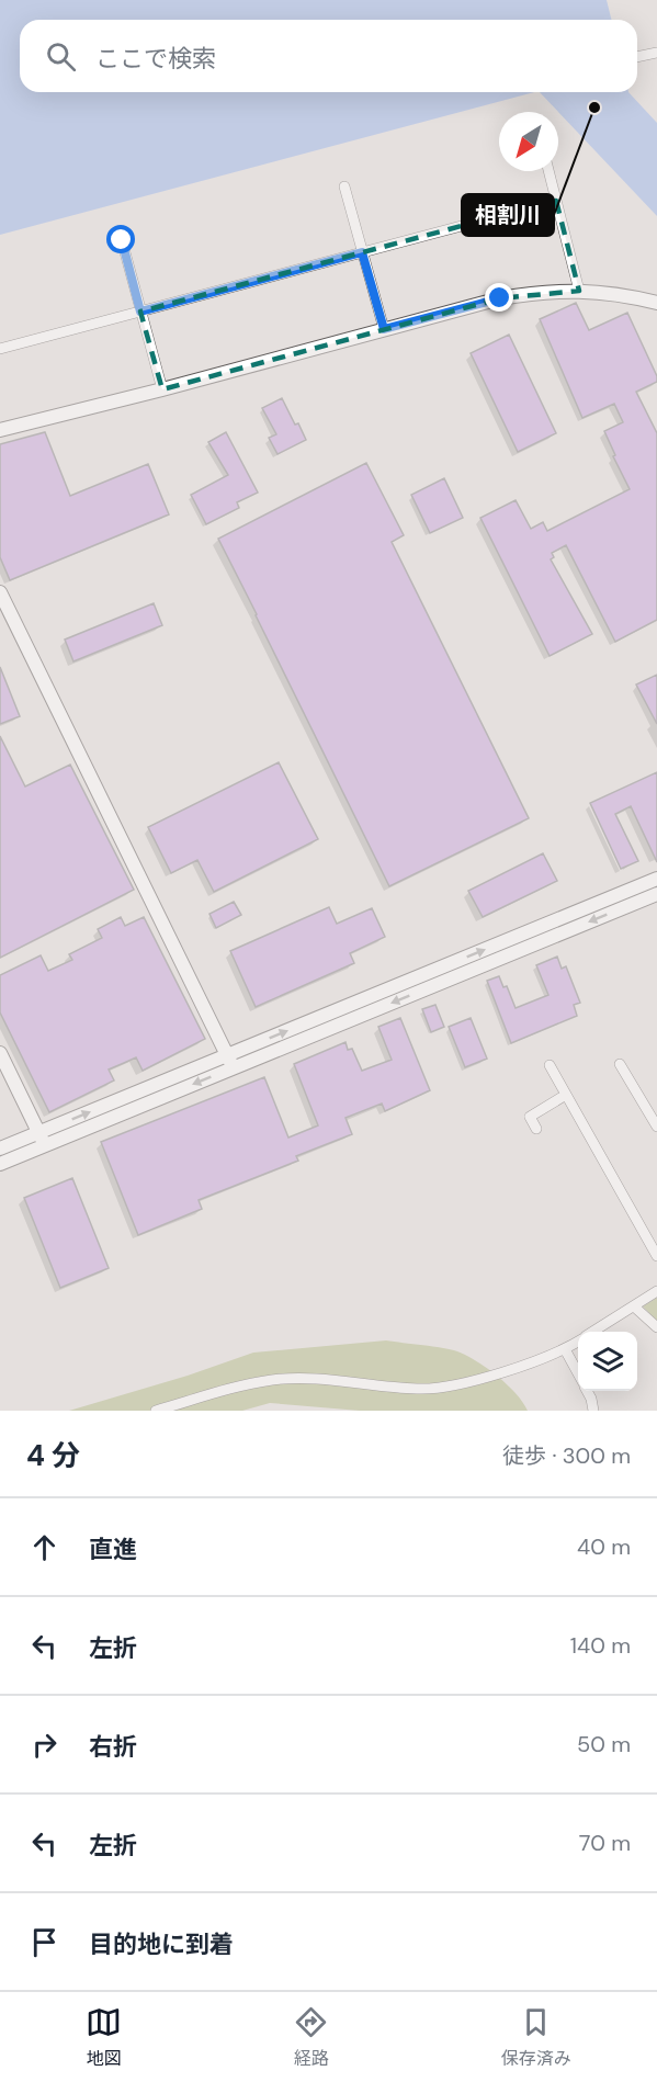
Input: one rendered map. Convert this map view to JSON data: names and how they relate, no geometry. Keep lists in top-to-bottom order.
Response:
{
  "places": ["相割川"],
  "north": "bottom left",
  "page": {
    "search": "ここで検索",
    "heading": ["4 分", "徒歩 · 300 m"],
    "list": [
      ["直進", "40 m"],
      ["左折", "140 m"],
      ["右折", "50 m"],
      ["左折", "70 m"],
      "目的地に到着"
    ],
    "nav": ["地図", "経路", "保存済み"]
  }
}
